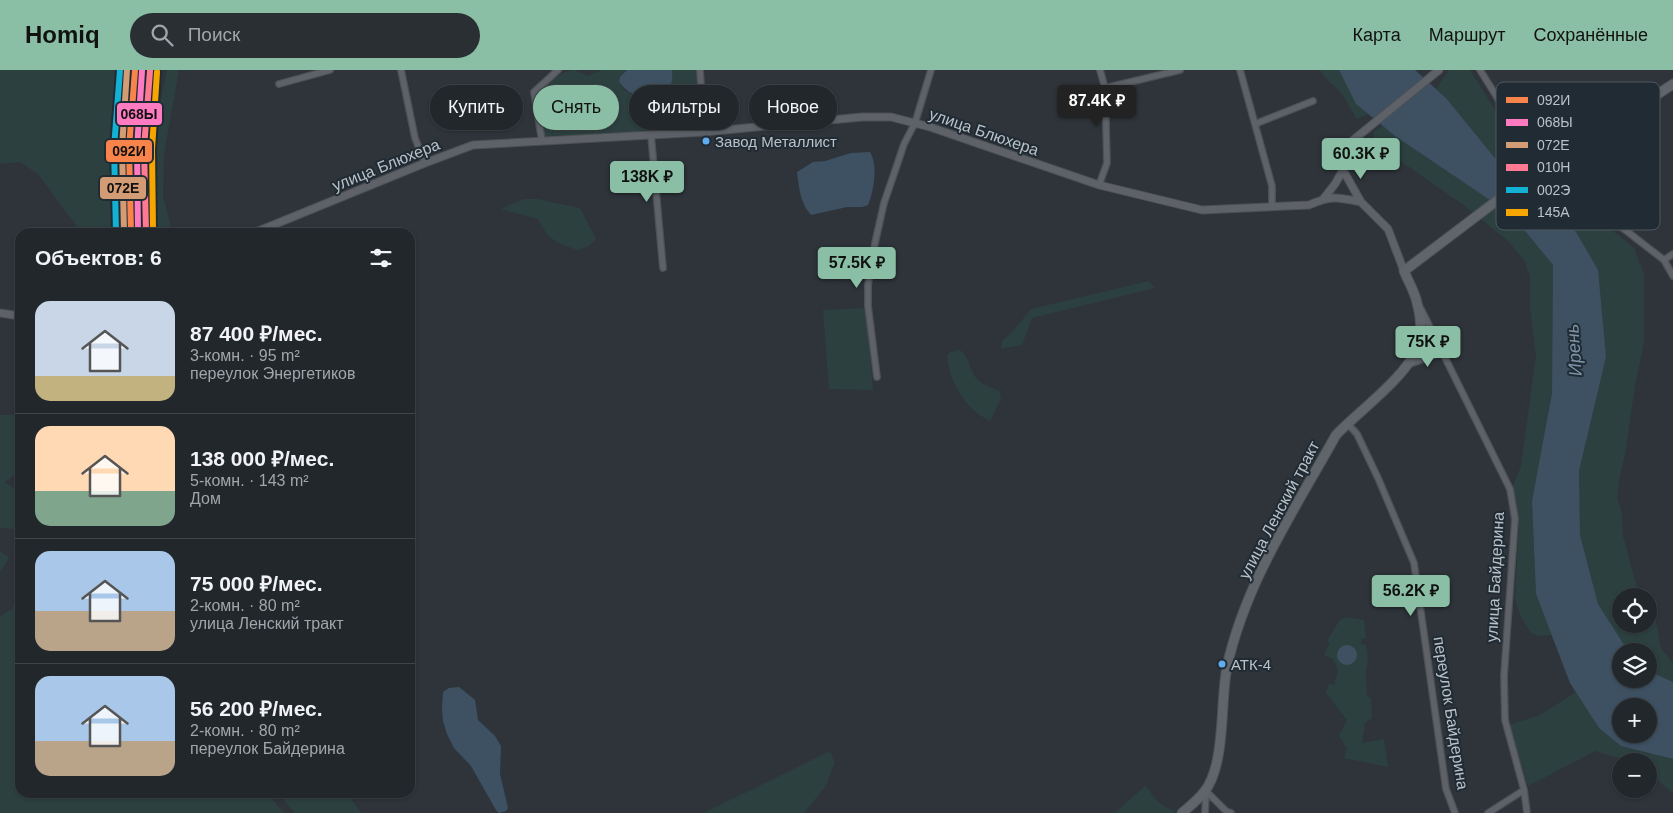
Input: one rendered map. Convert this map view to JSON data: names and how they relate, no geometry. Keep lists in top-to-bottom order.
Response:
{
  "streets": {
    "main road": ["улица Ленский тракт"],
    "street": ["улица Блюхера", "улица Байдерина", "переулок Байдерина"]
  },
  "crossings": [
    ["улица Ленский тракт", "улица Байдерина"],
    ["улица Ленский тракт", "переулок Байдерина"]
  ],
  "water": ["Ирень"],
  "places": ["Завод Металлист", "АТК-4"],
  "lines": [
    "transit line 092И",
    "transit line 072Е",
    "transit line 002Э",
    "transit line 068Ы",
    "transit line 010Н",
    "transit line 145А"
  ],
  "legend": [
    "092И",
    "068Ы",
    "072Е",
    "010Н",
    "002Э",
    "145А"
  ],
  "page": {
    "header": "Homiq",
    "search": "Поиск",
    "nav": ["Карта", "Маршрут", "Сохранённые"],
    "price": [
      "87.4K ₽",
      "60.3K ₽",
      "138K ₽",
      "57.5K ₽",
      "75K ₽",
      "56.2K ₽"
    ],
    "chip": [
      "Купить",
      "Снять",
      "Фильтры",
      "Новое"
    ],
    "heading": "Объектов: 6",
    "list": [
      {
        "name": "87 400 ₽/мес.",
        "note": "3-комн. · 95 m² · переулок Энергетиков"
      },
      {
        "name": "138 000 ₽/мес.",
        "note": "5-комн. · 143 m² · Дом"
      },
      {
        "name": "75 000 ₽/мес.",
        "note": "2-комн. · 80 m² · улица Ленский тракт"
      },
      {
        "name": "56 200 ₽/мес.",
        "note": "2-комн. · 80 m² · переулок Байдерина"
      }
    ],
    "map_buttons": ["+", "−"]
  }
}
